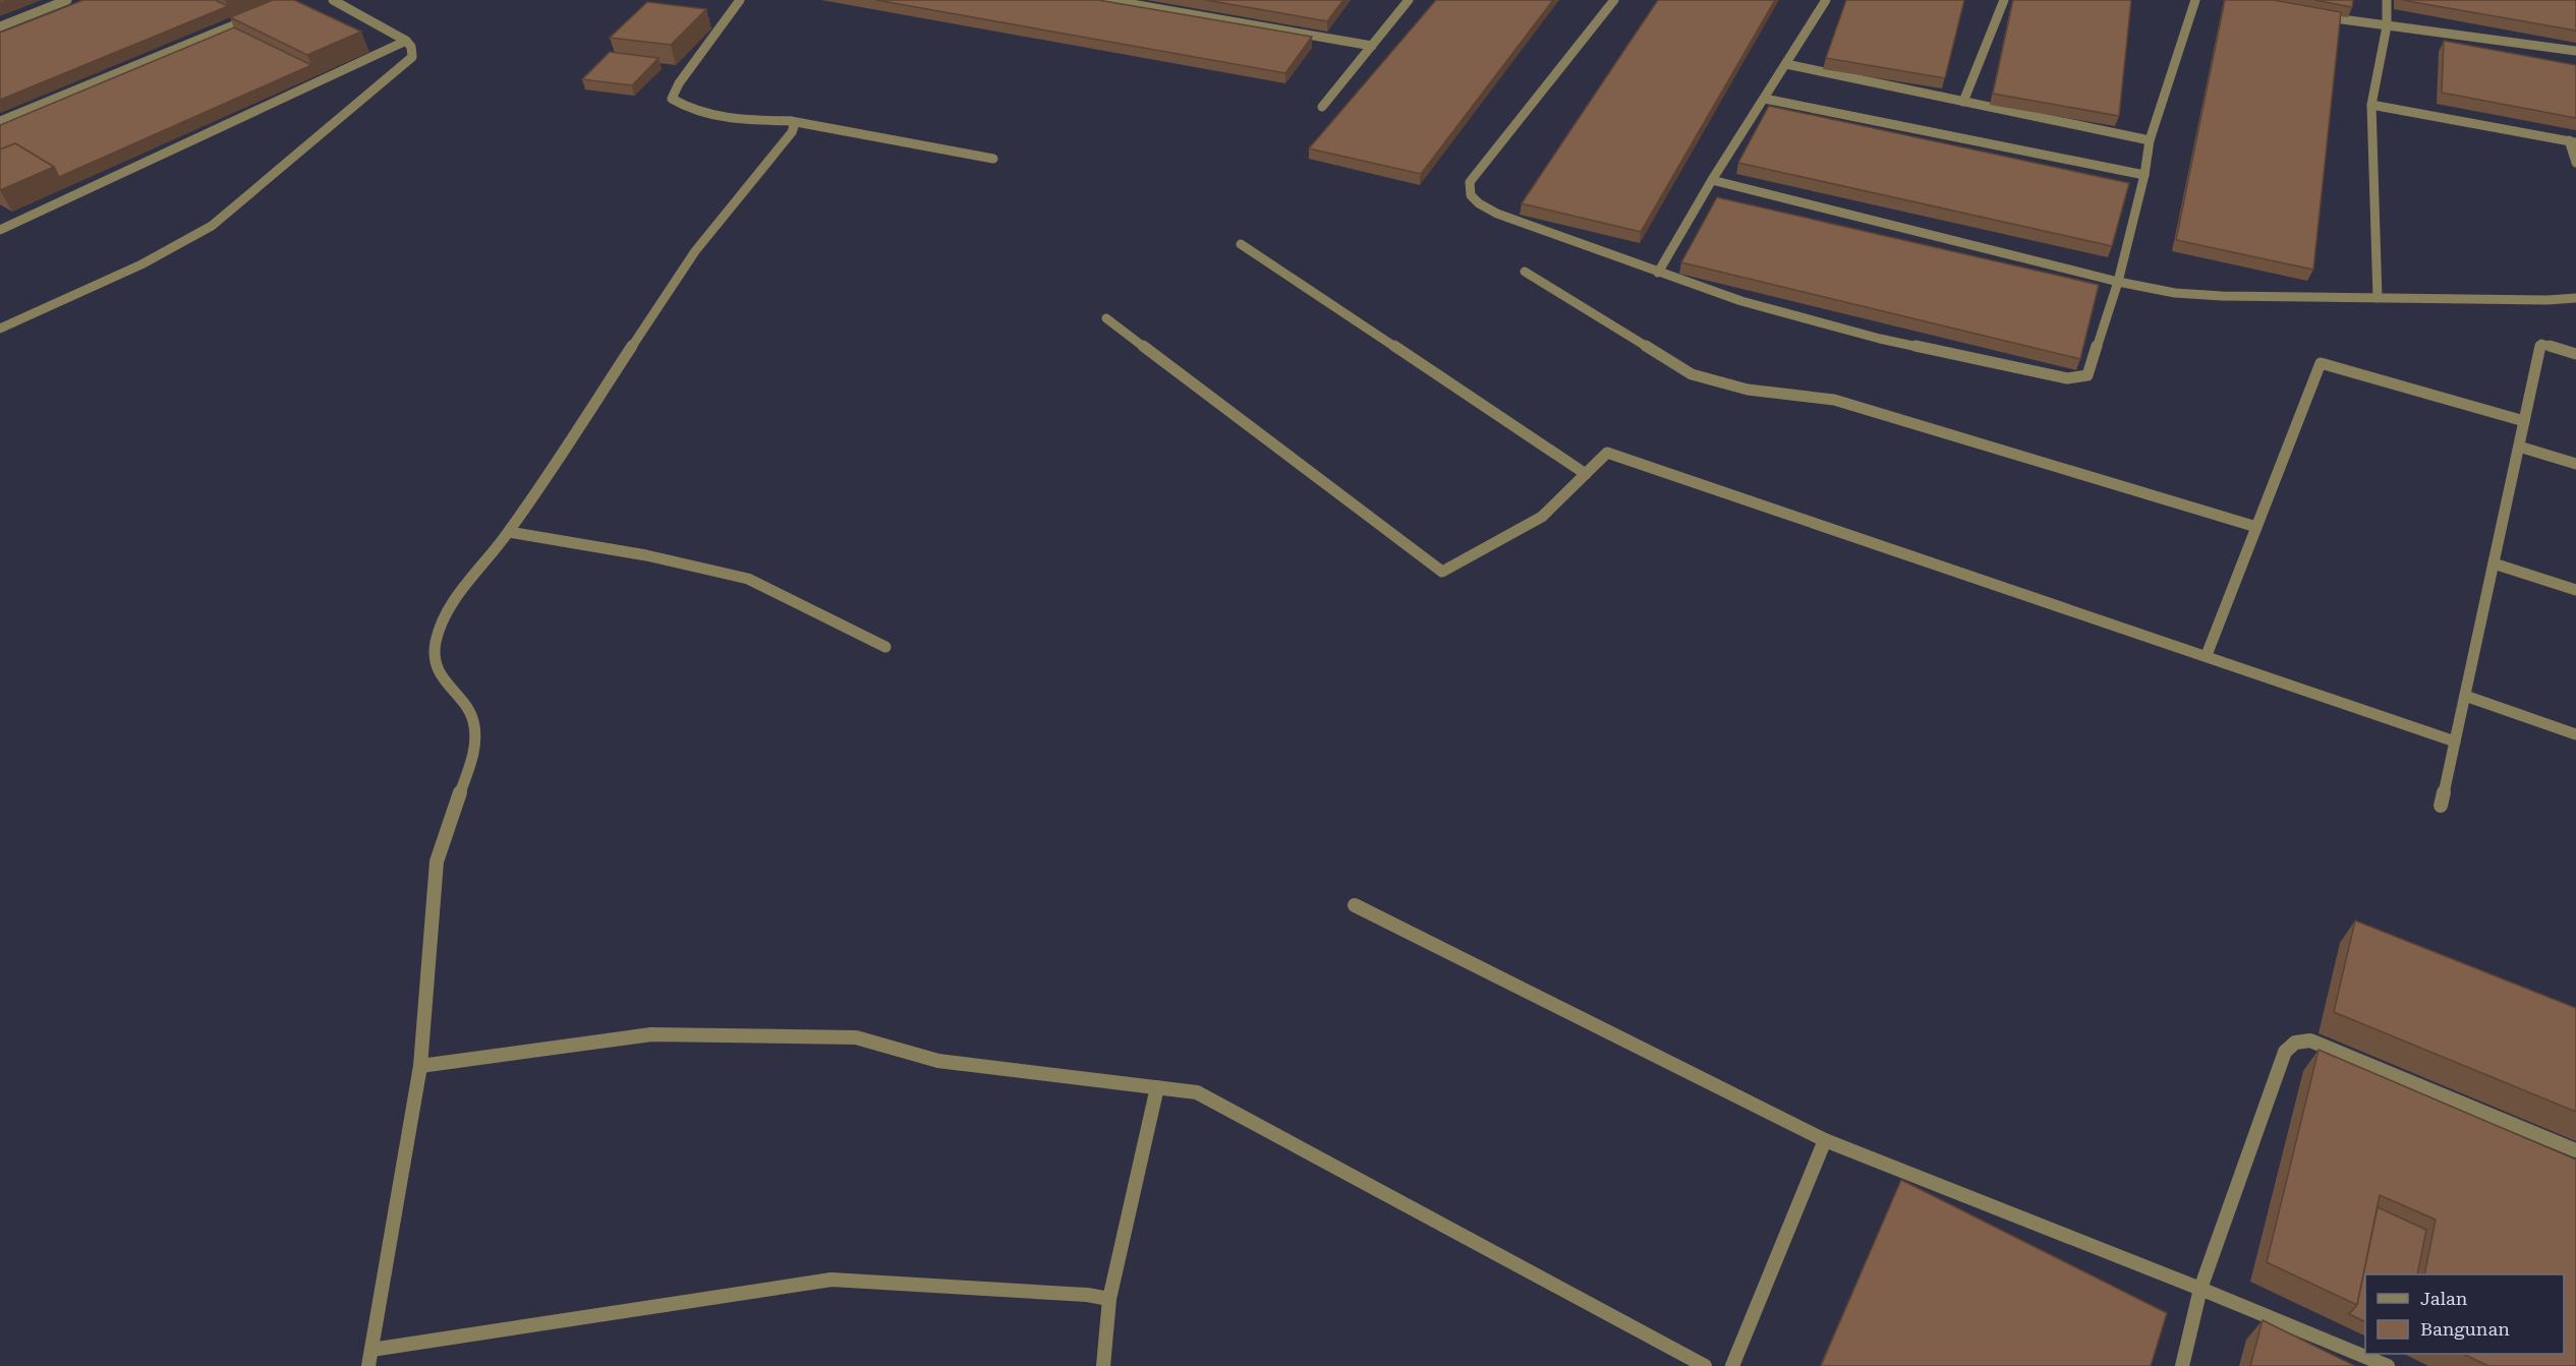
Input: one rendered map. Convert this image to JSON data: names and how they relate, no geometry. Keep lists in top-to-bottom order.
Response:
{
  "legend": ["Jalan", "Bangunan"]
}
